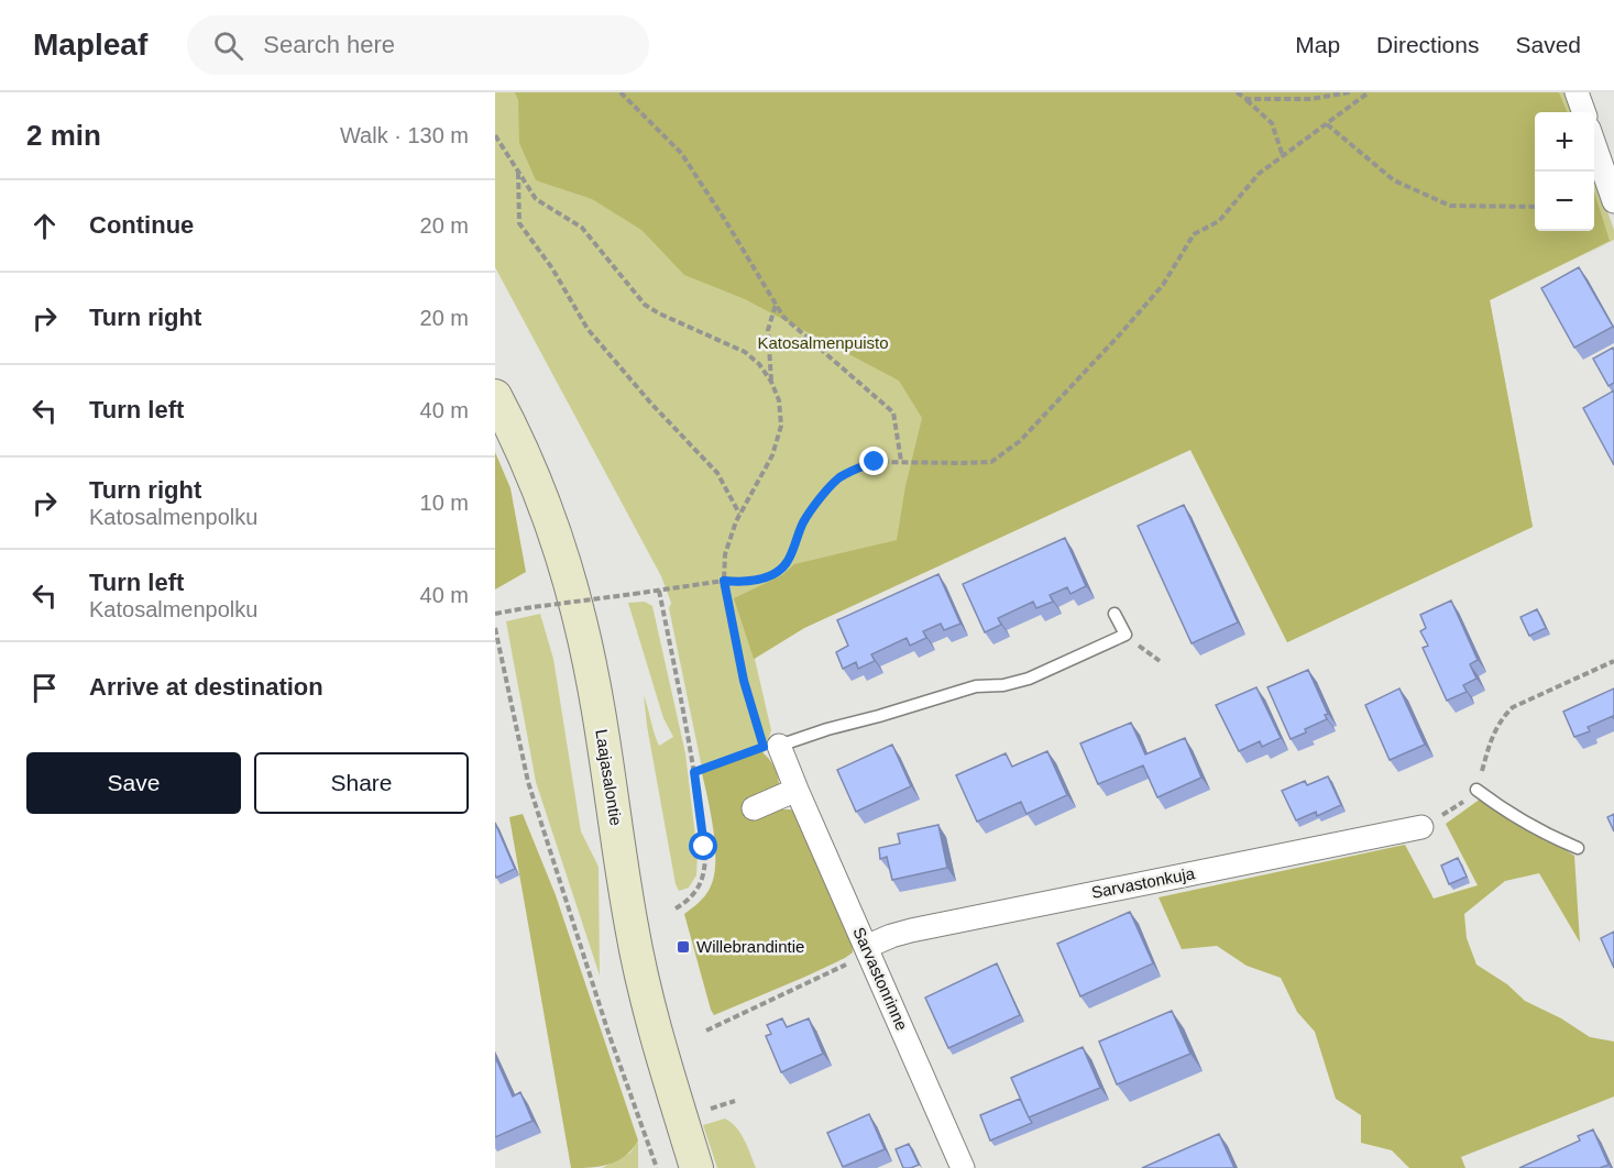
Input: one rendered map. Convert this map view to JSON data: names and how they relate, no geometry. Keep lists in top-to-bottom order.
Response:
{
  "streets": {
    "main road": ["Laajasalontie"],
    "street": ["Sarvastonkuja", "Sarvastonrinne"]
  },
  "crossings": [
    ["Sarvastonkuja", "Sarvastonrinne"]
  ],
  "parks": ["Katosalmenpuisto"],
  "places": {
    "transit": ["Willebrandintie"]
  },
  "page": {
    "header": "Mapleaf",
    "search": "Search here",
    "nav": ["Map", "Directions", "Saved"],
    "heading": ["2 min", "Walk · 130 m"],
    "map_buttons": ["+", "−"],
    "list": [
      ["Continue", "20 m"],
      ["Turn right", "20 m"],
      ["Turn left", "40 m"],
      ["Turn right", "Katosalmenpolku", "10 m"],
      ["Turn left", "Katosalmenpolku", "40 m"],
      "Arrive at destination"
    ],
    "buttons": ["Save", "Share"]
  }
}
